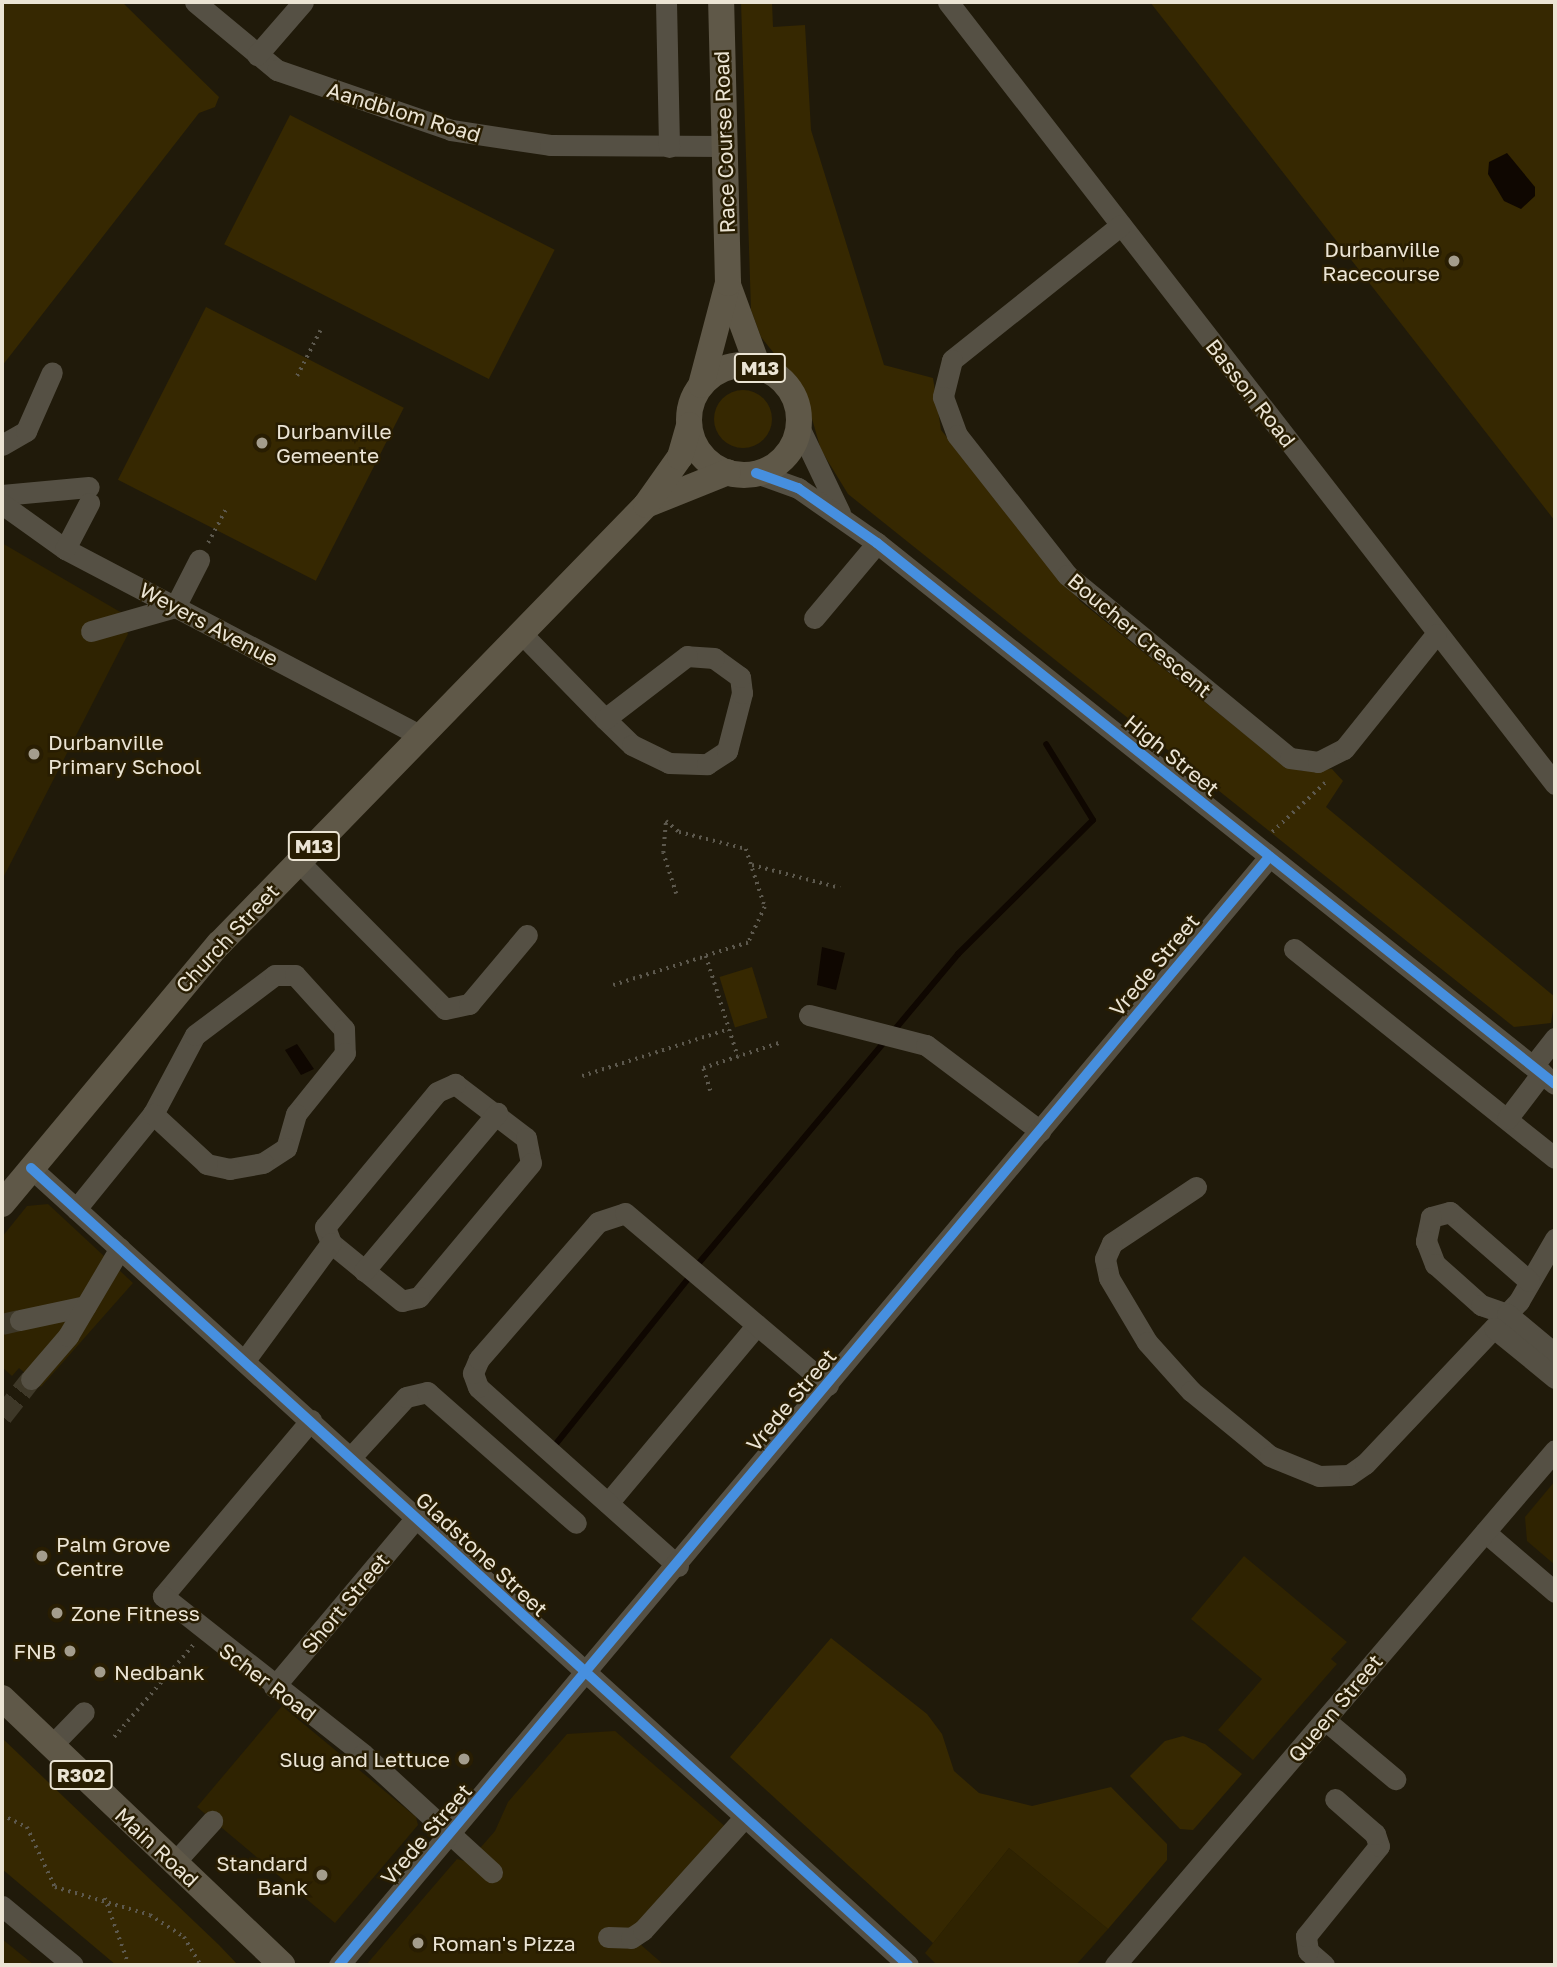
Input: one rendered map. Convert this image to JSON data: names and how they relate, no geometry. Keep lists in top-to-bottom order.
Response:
{
  "streets": {
    "main road": [
      "Race Course Road",
      "M13",
      "Church Street",
      "R302",
      "Main Road"
    ],
    "street": [
      "Aandblom Road",
      "Basson Road",
      "Weyers Avenue",
      "Boucher Crescent",
      "High Street",
      "Vrede Street",
      "Gladstone Street",
      "Short Street",
      "Scher Road",
      "Queen Street"
    ]
  },
  "crossings": [
    ["Aandblom Road", "Race Course Road"],
    ["Race Course Road", "M13"],
    ["Race Course Road", "High Street"],
    ["Race Course Road", "Church Street"],
    ["M13", "High Street"],
    ["M13", "Church Street"],
    ["Basson Road", "Boucher Crescent"],
    ["Weyers Avenue", "Church Street"],
    ["High Street", "Church Street"],
    ["High Street", "Vrede Street"],
    ["Church Street", "Gladstone Street"],
    ["Vrede Street", "Gladstone Street"],
    ["Vrede Street", "Scher Road"],
    ["Gladstone Street", "Short Street"],
    ["Gladstone Street", "Scher Road"],
    ["Short Street", "Scher Road"]
  ],
  "places": [
    "Durbanville Racecourse",
    "Durbanville Gemeente",
    "Durbanville Primary School",
    "Palm Grove Centre",
    "Zone Fitness",
    "FNB",
    "Nedbank",
    "Slug and Lettuce",
    "Standard Bank",
    "Roman's Pizza"
  ]
}
